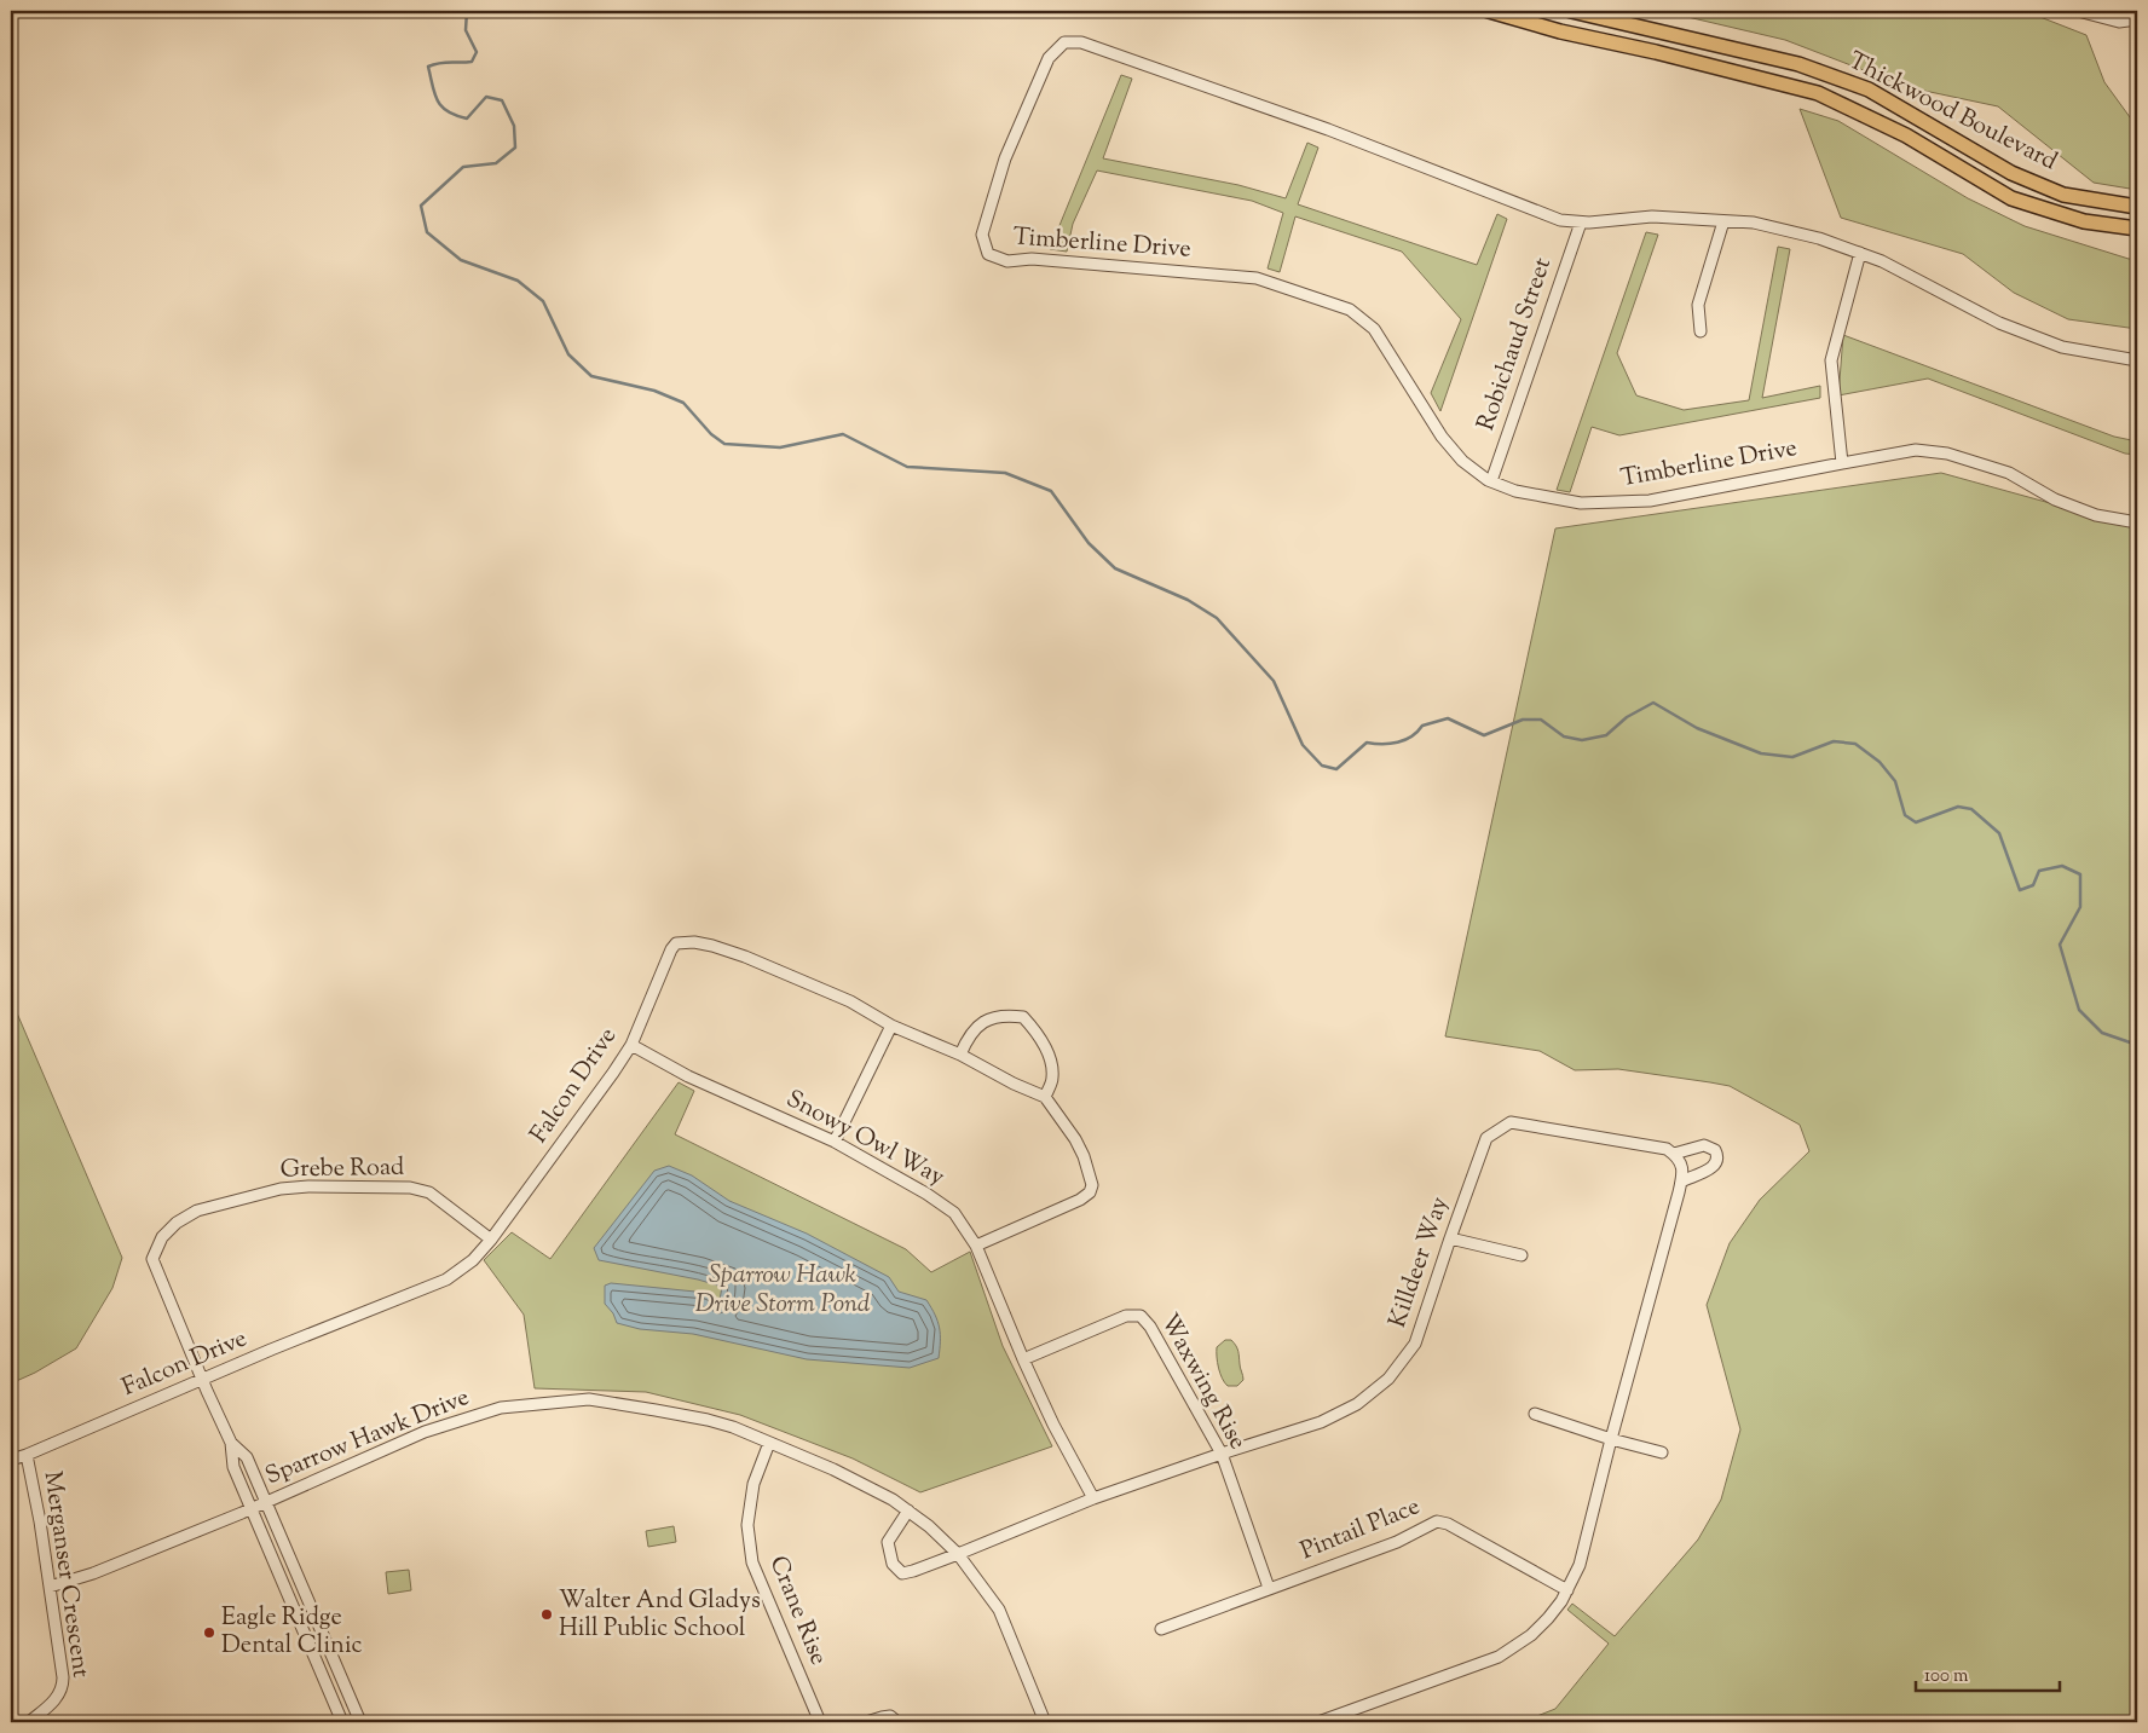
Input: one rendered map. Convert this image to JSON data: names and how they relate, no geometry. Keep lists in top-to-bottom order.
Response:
{
  "streets": {
    "main road": ["Thickwood Boulevard"],
    "street": [
      "Timberline Drive",
      "Robichaud Street",
      "Falcon Drive",
      "Snowy Owl Way",
      "Grebe Road",
      "Killdeer Way",
      "Waxwing Rise",
      "Sparrow Hawk Drive",
      "Pintail Place",
      "Merganser Crescent",
      "Crane Rise"
    ]
  },
  "crossings": [
    ["Timberline Drive", "Robichaud Street"],
    ["Falcon Drive", "Snowy Owl Way"],
    ["Falcon Drive", "Grebe Road"],
    ["Falcon Drive", "Merganser Crescent"],
    ["Snowy Owl Way", "Killdeer Way"],
    ["Snowy Owl Way", "Waxwing Rise"],
    ["Killdeer Way", "Waxwing Rise"],
    ["Killdeer Way", "Sparrow Hawk Drive"],
    ["Waxwing Rise", "Pintail Place"],
    ["Sparrow Hawk Drive", "Merganser Crescent"],
    ["Sparrow Hawk Drive", "Crane Rise"]
  ],
  "water": ["Sparrow Hawk Drive Storm Pond"],
  "places": ["Walter And Gladys Hill Public School", "Eagle Ridge Dental Clinic"],
  "scale_bar": "100 m"
}
